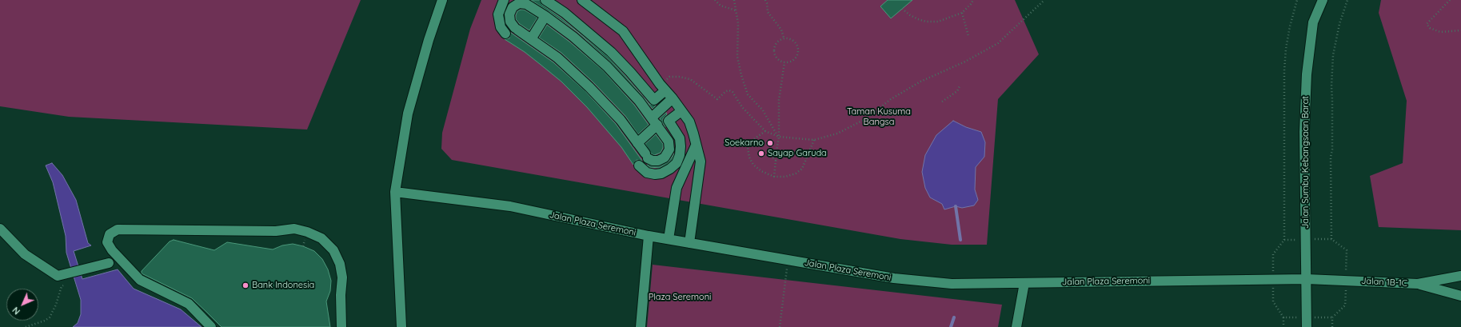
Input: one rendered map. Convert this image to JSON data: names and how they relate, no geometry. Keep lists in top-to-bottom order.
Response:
{
  "streets": {
    "street": ["Jalan Sumbu Kebangsaan Barat", "Jalan Plaza Seremoni", "Jalan 1B-1C"]
  },
  "crossings": [
    ["Jalan Sumbu Kebangsaan Barat", "Jalan Plaza Seremoni"],
    ["Jalan Sumbu Kebangsaan Barat", "Jalan 1B-1C"],
    ["Jalan Plaza Seremoni", "Jalan 1B-1C"]
  ],
  "parks": ["Taman Kusuma Bangsa", "Plaza Seremoni"],
  "places": ["Soekarno", "Sayap Garuda", "Bank Indonesia"],
  "north": "bottom left"
}
